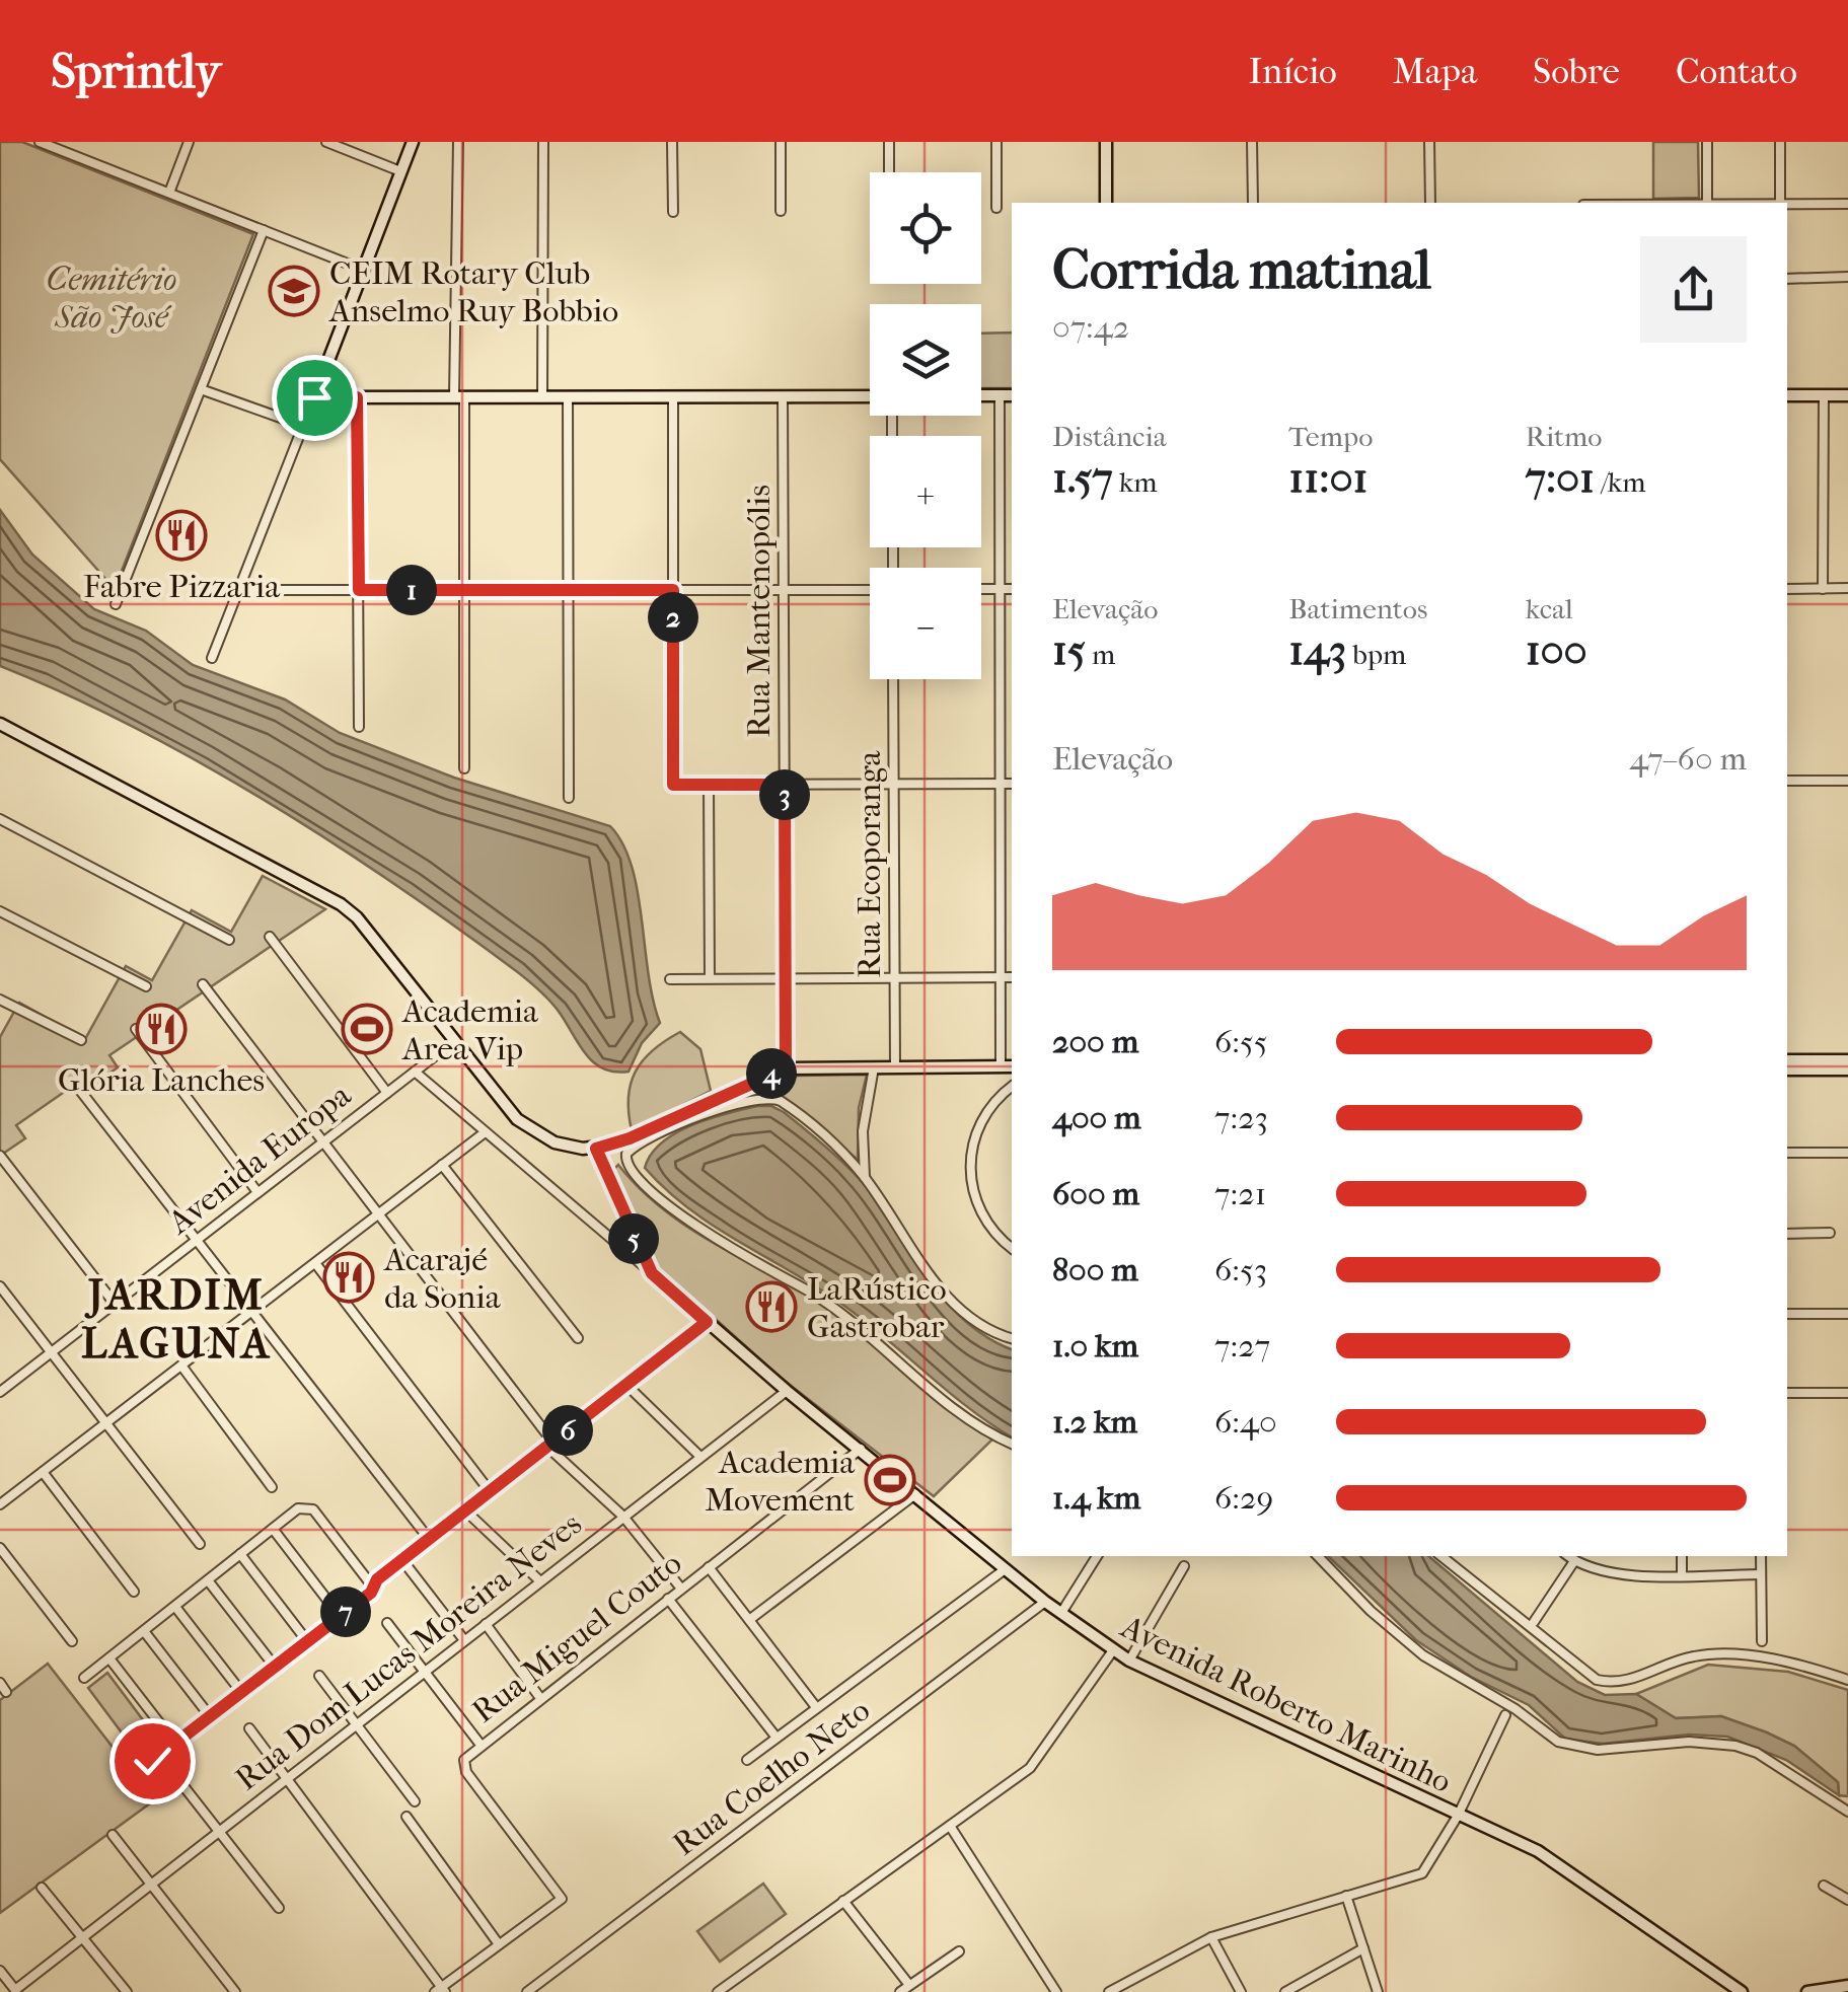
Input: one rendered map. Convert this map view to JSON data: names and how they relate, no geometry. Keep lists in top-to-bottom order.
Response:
{
  "streets": {
    "main road": ["Avenida Roberto Marinho"],
    "street": [
      "Rua Mantenopólis",
      "Rua Ecoporanga",
      "Avenida Europa",
      "Rua Miguel Couto",
      "Rua Dom Lucas Moreira Neves",
      "Rua Coelho Neto"
    ]
  },
  "crossings": [
    ["Avenida Europa", "Avenida Roberto Marinho"],
    ["Rua Miguel Couto", "Avenida Roberto Marinho"],
    ["Rua Dom Lucas Moreira Neves", "Avenida Roberto Marinho"],
    ["Avenida Roberto Marinho", "Rua Coelho Neto"]
  ],
  "districts": ["JARDIM LAGUNA"],
  "parks": ["Cemitério São José"],
  "places": {
    "school or university": ["CEIM Rotary Club Anselmo Ruy Bobbio"],
    "restaurant": [
      "Fabre Pizzaria",
      "Glória Lanches",
      "Acarajé da Sonia",
      "LaRústico Gastrobar"
    ],
    "sports": ["Academia Area Vip", "Academia Movement"]
  },
  "page": {
    "header": "Sprintly",
    "nav": [
      "Início",
      "Mapa",
      "Sobre",
      "Contato"
    ],
    "map_buttons": ["+", "−"],
    "heading": ["Corrida matinal", "07:42"],
    "stats": [
      ["Distância", "1.57 km"],
      ["Tempo", "11:01"],
      ["Ritmo", "7:01 /km"],
      ["Elevação", "15 m"],
      ["Batimentos", "143 bpm"],
      ["kcal", "100"]
    ],
    "pins": [
      "1",
      "2",
      "3",
      "4",
      "5",
      "6",
      "7"
    ],
    "chart": ["Elevação", "47–60 m"],
    "list": [
      {
        "name": "200 m",
        "note": "6:55"
      },
      {
        "name": "400 m",
        "note": "7:23"
      },
      {
        "name": "600 m",
        "note": "7:21"
      },
      {
        "name": "800 m",
        "note": "6:53"
      },
      {
        "name": "1.0 km",
        "note": "7:27"
      },
      {
        "name": "1.2 km",
        "note": "6:40"
      },
      {
        "name": "1.4 km",
        "note": "6:29"
      }
    ]
  }
}
